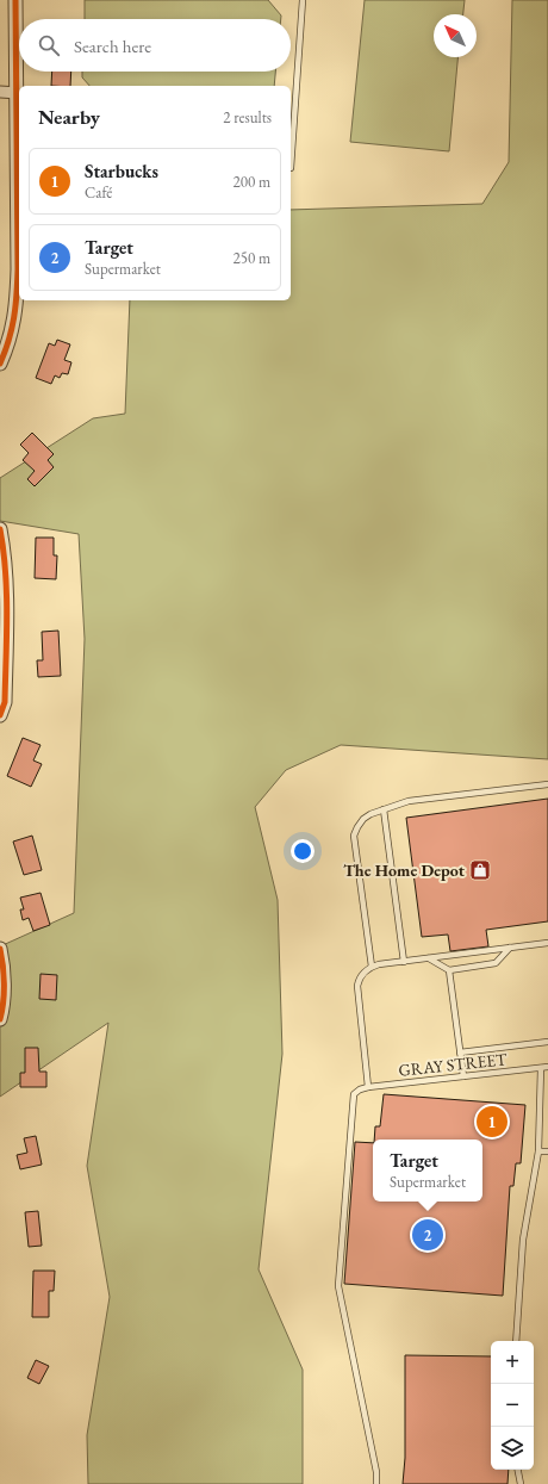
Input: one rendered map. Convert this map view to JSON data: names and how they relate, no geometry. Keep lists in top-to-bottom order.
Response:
{
  "streets": {
    "lane": ["GRAY STREET"]
  },
  "places": {
    "shop": ["The Home Depot"]
  },
  "north": "top left",
  "page": {
    "search": "Search here",
    "heading": ["Nearby", "2 results"],
    "list": [
      {
        "mark": "1",
        "name": "Starbucks",
        "note": "Café",
        "value": "200 m"
      },
      {
        "mark": "2",
        "name": "Target",
        "note": "Supermarket",
        "value": "250 m"
      }
    ],
    "pins": ["1", "2"],
    "popup": ["Target", "Supermarket"],
    "map_buttons": ["+", "−"]
  }
}
